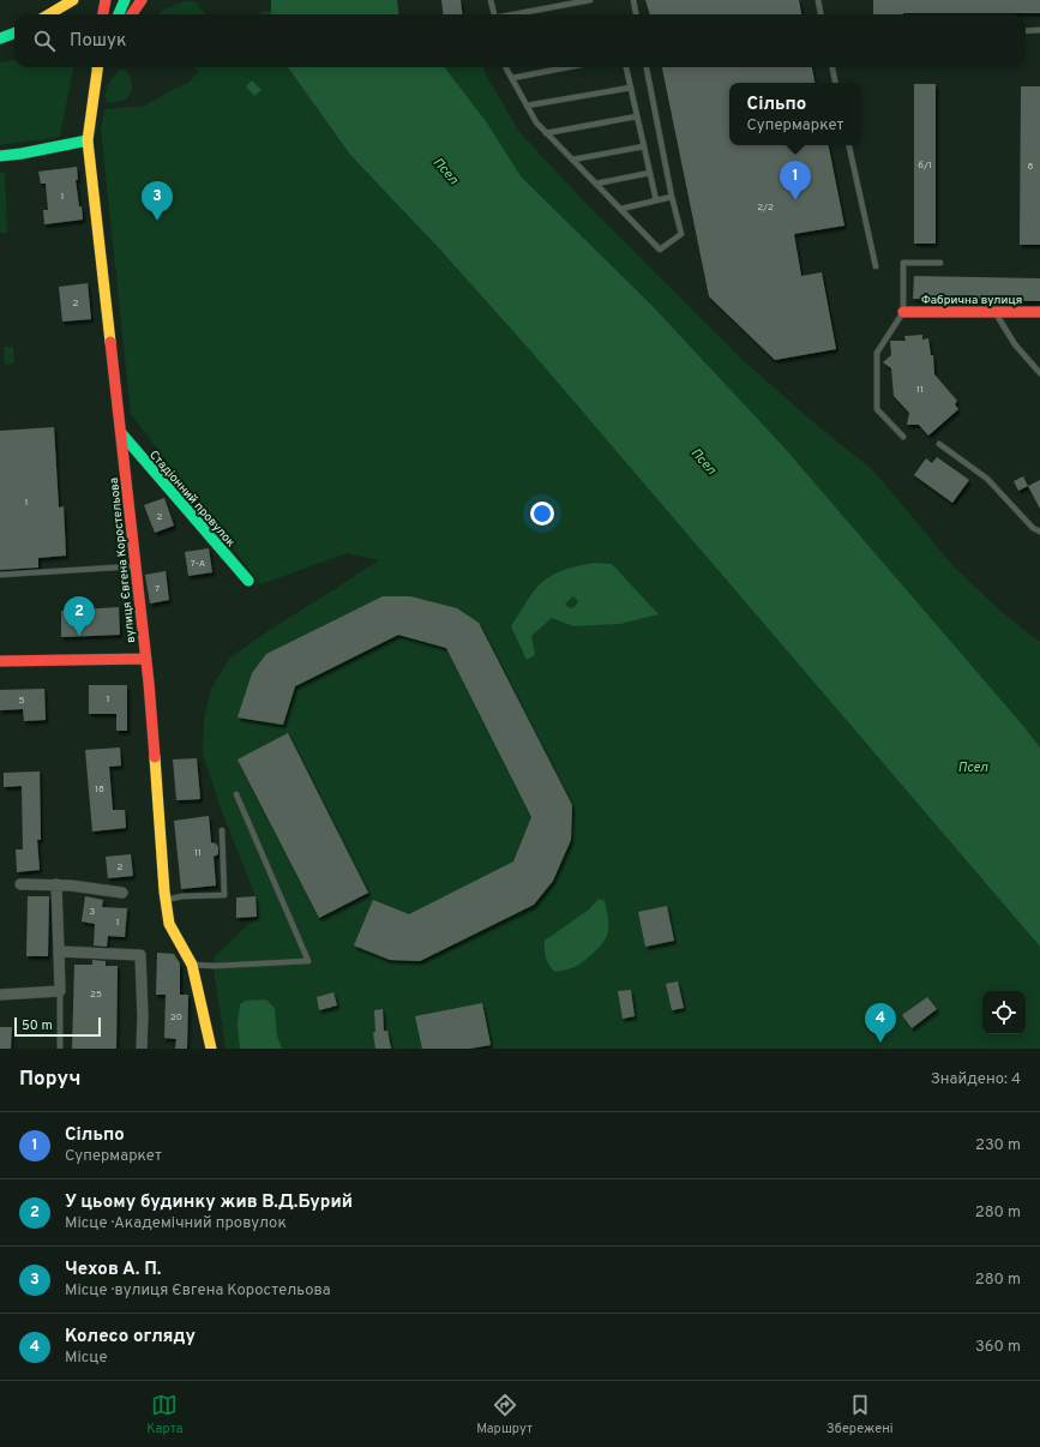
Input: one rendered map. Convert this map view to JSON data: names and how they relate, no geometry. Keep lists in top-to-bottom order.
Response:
{
  "streets": {
    "street": ["Фабрична вулиця", "Стадіонний провулок", "вулиця Євгена Коростельова"]
  },
  "crossings": [
    ["Стадіонний провулок", "вулиця Євгена Коростельова"]
  ],
  "water": ["Псел"],
  "house_numbers": [
    "6/1",
    "8",
    "1",
    "2/2",
    "2",
    "11",
    "1",
    "2",
    "7-А",
    "7",
    "1",
    "5",
    "18",
    "11",
    "2",
    "3",
    "1",
    "25",
    "20"
  ],
  "scale_bar": "50 m",
  "page": {
    "search": "Пошук",
    "popup": ["Сільпо", "Супермаркет"],
    "pins": [
      "1",
      "3",
      "2",
      "4"
    ],
    "scale": "50 m",
    "heading": ["Поруч", "Знайдено: 4"],
    "list": [
      {
        "mark": "1",
        "name": "Сільпо",
        "note": "Супермаркет",
        "value": "230 m"
      },
      {
        "mark": "2",
        "name": "У цьому будинку жив В.Д.Бурий",
        "note": "Місце · Академічний провулок",
        "value": "280 m"
      },
      {
        "mark": "3",
        "name": "Чехов А. П.",
        "note": "Місце · вулиця Євгена Коростельова",
        "value": "280 m"
      },
      {
        "mark": "4",
        "name": "Колесо огляду",
        "note": "Місце",
        "value": "360 m"
      }
    ],
    "nav": ["Карта", "Маршрут", "Збережені"]
  }
}
